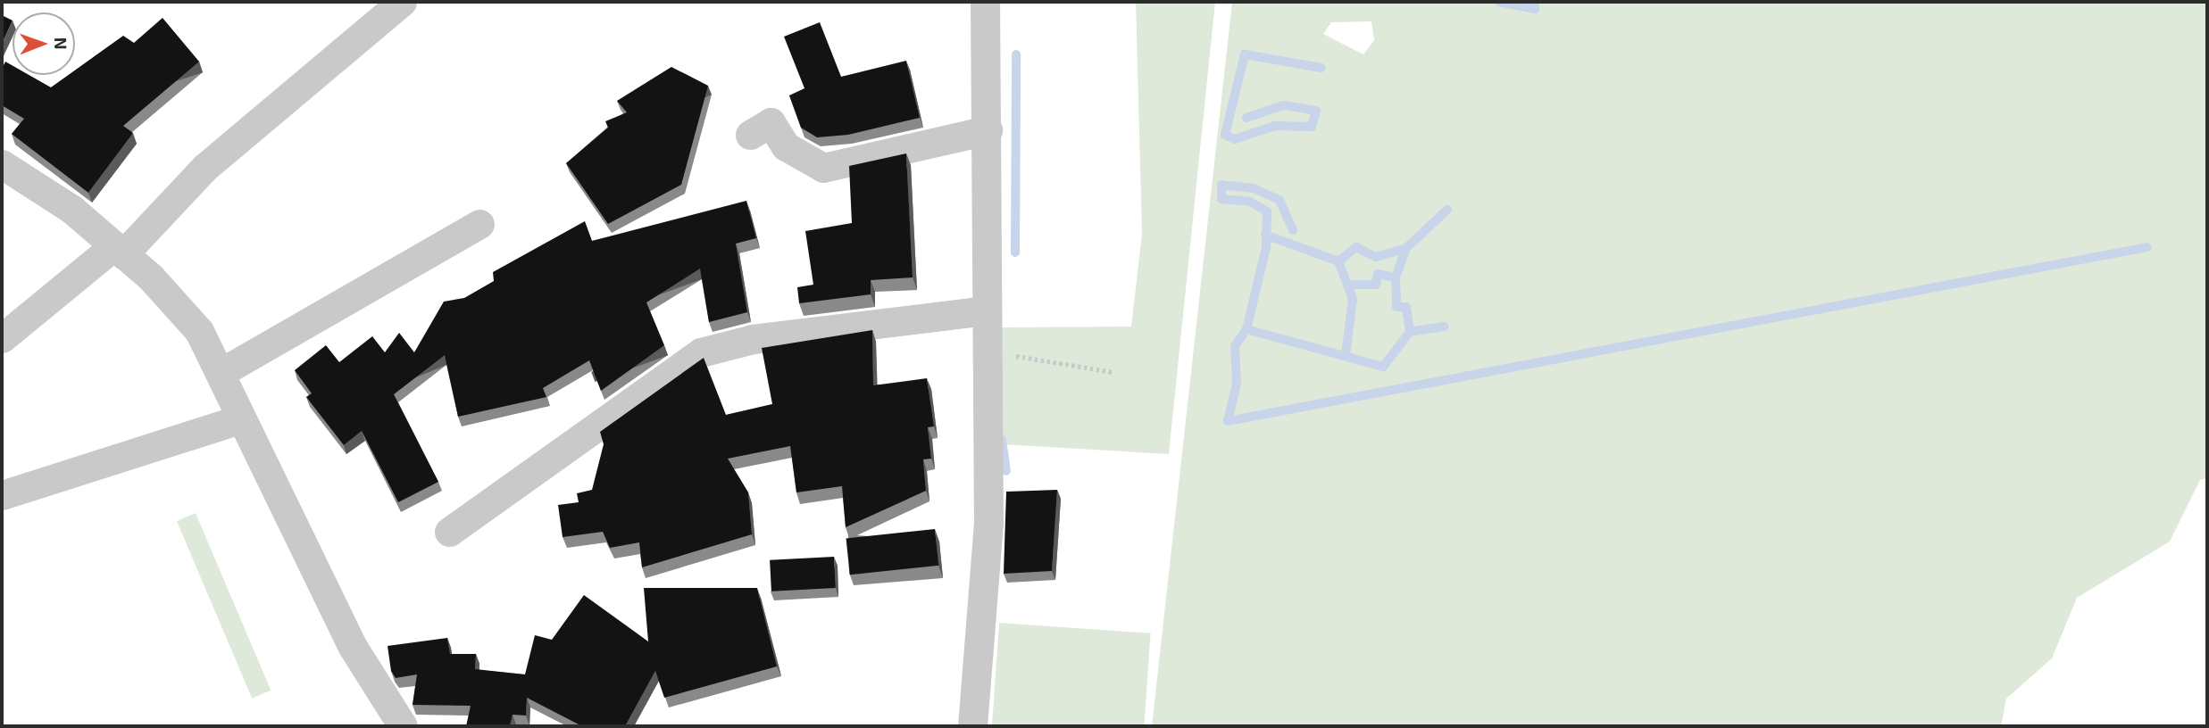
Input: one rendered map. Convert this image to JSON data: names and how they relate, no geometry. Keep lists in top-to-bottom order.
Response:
{
  "north": "right"
}
